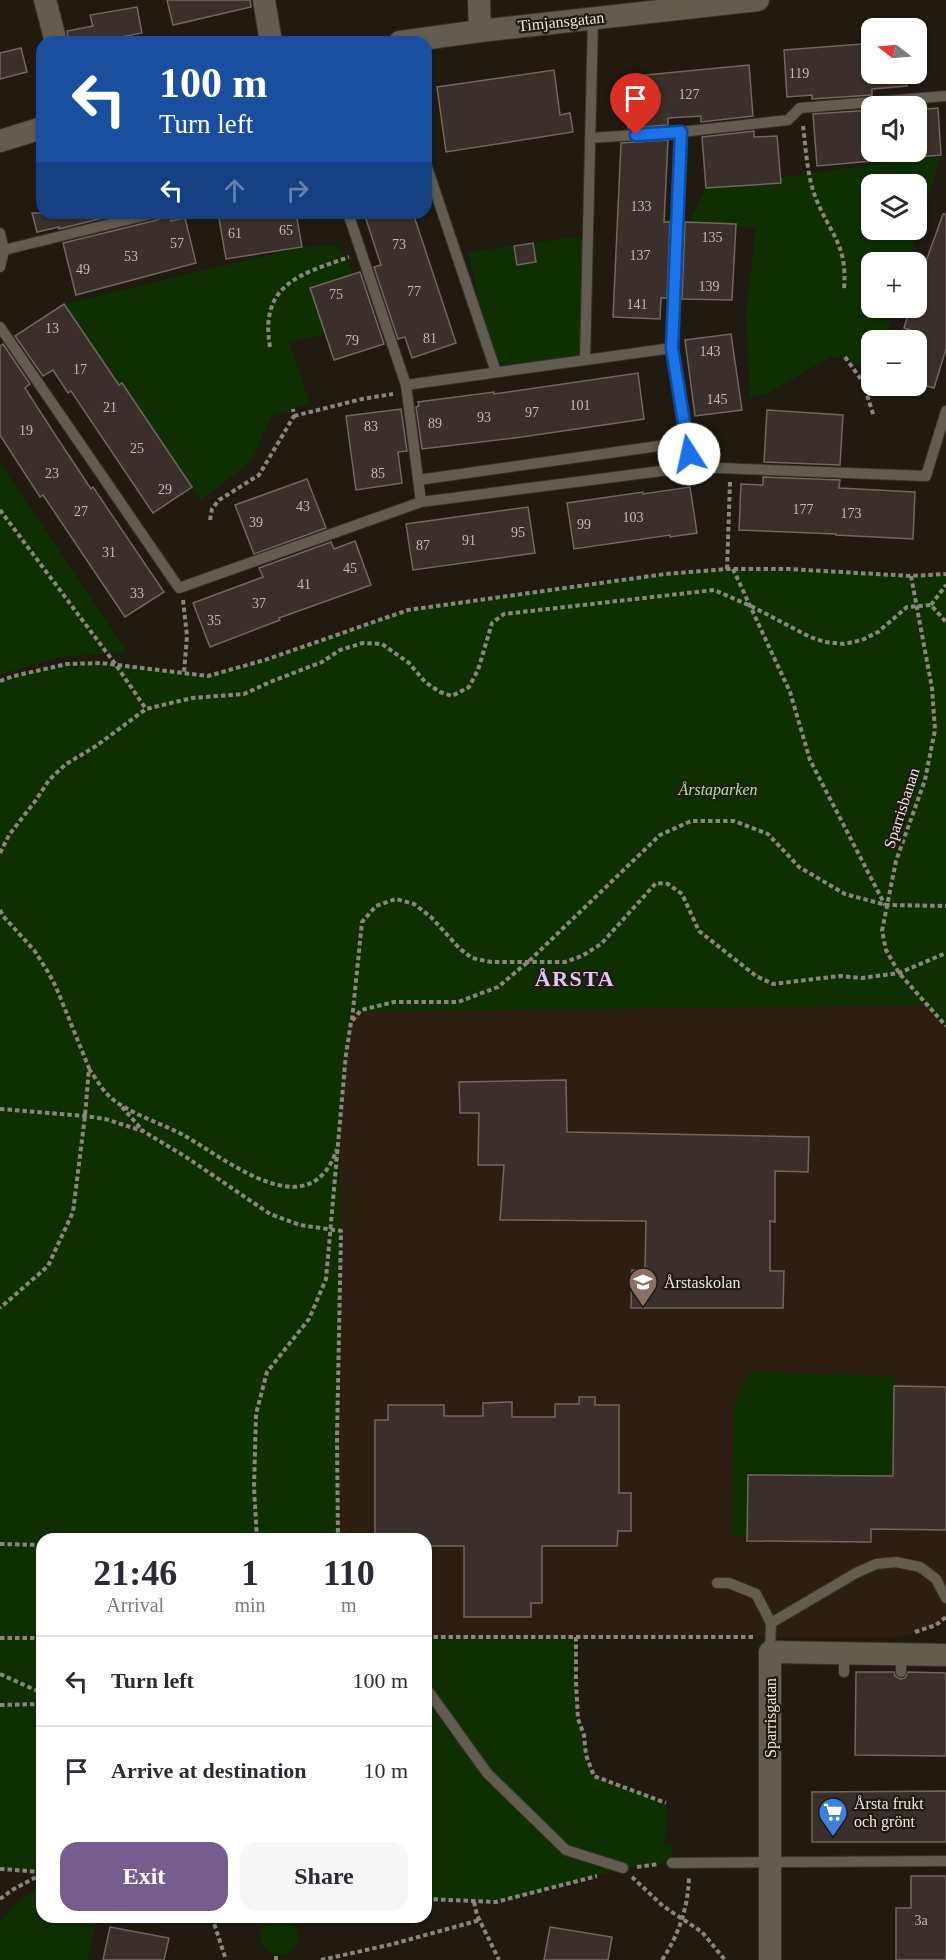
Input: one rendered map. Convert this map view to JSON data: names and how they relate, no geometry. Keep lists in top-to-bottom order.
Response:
{
  "streets": {
    "street": ["Timjansgatan", "Sparrisgatan"],
    "path": ["Sparrisbanan"]
  },
  "districts": ["ÅRSTA"],
  "parks": ["Årstaparken"],
  "places": {
    "school or university": ["Årstaskolan"],
    "supermarket": ["Årsta frukt och grönt"]
  },
  "house_numbers": [
    "119",
    "127",
    "133",
    "65",
    "61",
    "135",
    "57",
    "73",
    "137",
    "53",
    "49",
    "139",
    "77",
    "75",
    "141",
    "13",
    "81",
    "79",
    "143",
    "17",
    "145",
    "101",
    "21",
    "97",
    "93",
    "89",
    "83",
    "19",
    "25",
    "23",
    "85",
    "29",
    "43",
    "177",
    "27",
    "173",
    "103",
    "39",
    "99",
    "95",
    "91",
    "87",
    "31",
    "45",
    "41",
    "33",
    "37",
    "35",
    "3a"
  ],
  "north": "left",
  "page": {
    "map_buttons": ["+", "−"],
    "turn": ["100 m", "Turn left"],
    "eta": [
      "21:46",
      "Arrival",
      "1",
      "min",
      "110",
      "m"
    ],
    "list": [
      {
        "name": "Turn left",
        "value": "100 m"
      },
      {
        "name": "Arrive at destination",
        "value": "10 m"
      }
    ],
    "buttons": ["Exit", "Share"]
  }
}
